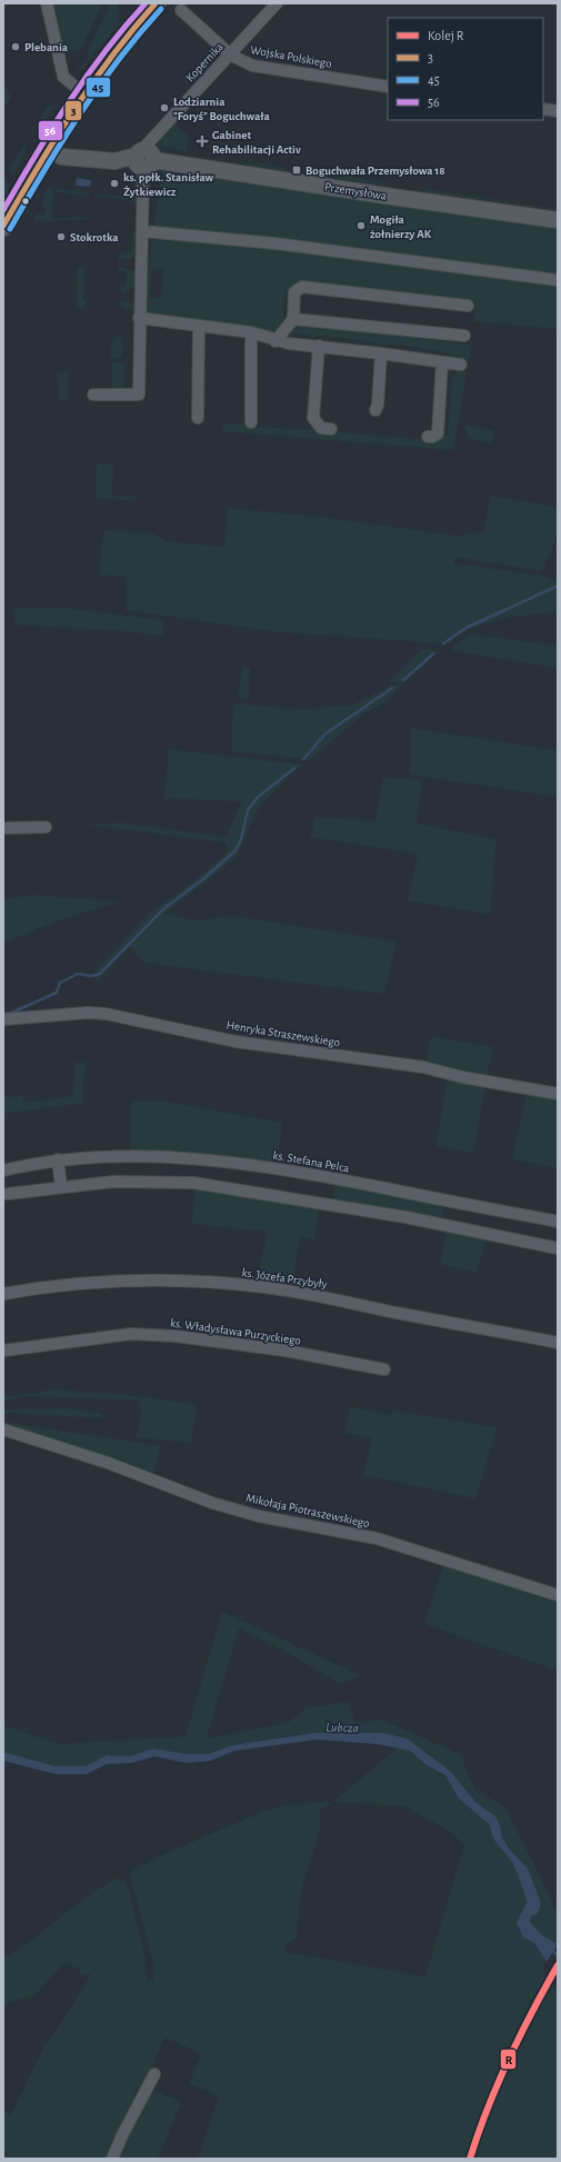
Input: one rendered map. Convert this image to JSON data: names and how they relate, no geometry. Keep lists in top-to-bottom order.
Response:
{
  "streets": {
    "street": [
      "Wojska Polskiego",
      "Kopernika",
      "Przemysłowa",
      "Henryka Straszewskiego",
      "ks. Stefana Pelca",
      "ks. Józefa Przybyły",
      "ks. Władysława Purzyckiego",
      "Mikołaja Piotraszewskiego"
    ]
  },
  "crossings": [
    ["Wojska Polskiego", "Kopernika"],
    ["Kopernika", "Przemysłowa"]
  ],
  "water": ["Lubcza"],
  "places": {
    "other": [
      "Plebania",
      "Lodziarnia \"Foryś\" Boguchwała",
      "ks. ppłk. Stanisław Żytkiewicz",
      "Mogiła żołnierzy AK",
      "Stokrotka"
    ],
    "health": ["Gabinet Rehabilitacji Activ"],
    "transit": ["Boguchwała Przemysłowa 18"]
  },
  "lines": [
    "transit line 3",
    "transit line 56",
    "transit line 45",
    "rail line R"
  ],
  "legend": [
    "Kolej R",
    "3",
    "45",
    "56"
  ]
}
